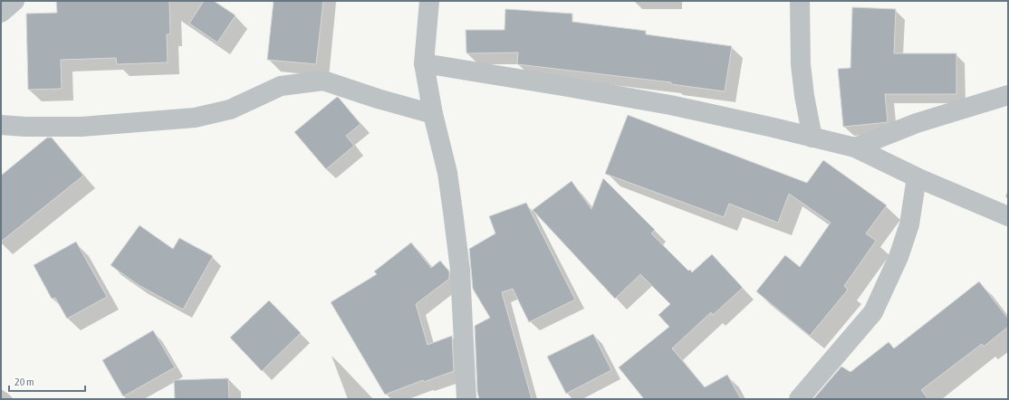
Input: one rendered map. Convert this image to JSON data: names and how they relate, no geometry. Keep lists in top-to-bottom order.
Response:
{
  "scale_bar": "20 m"
}
